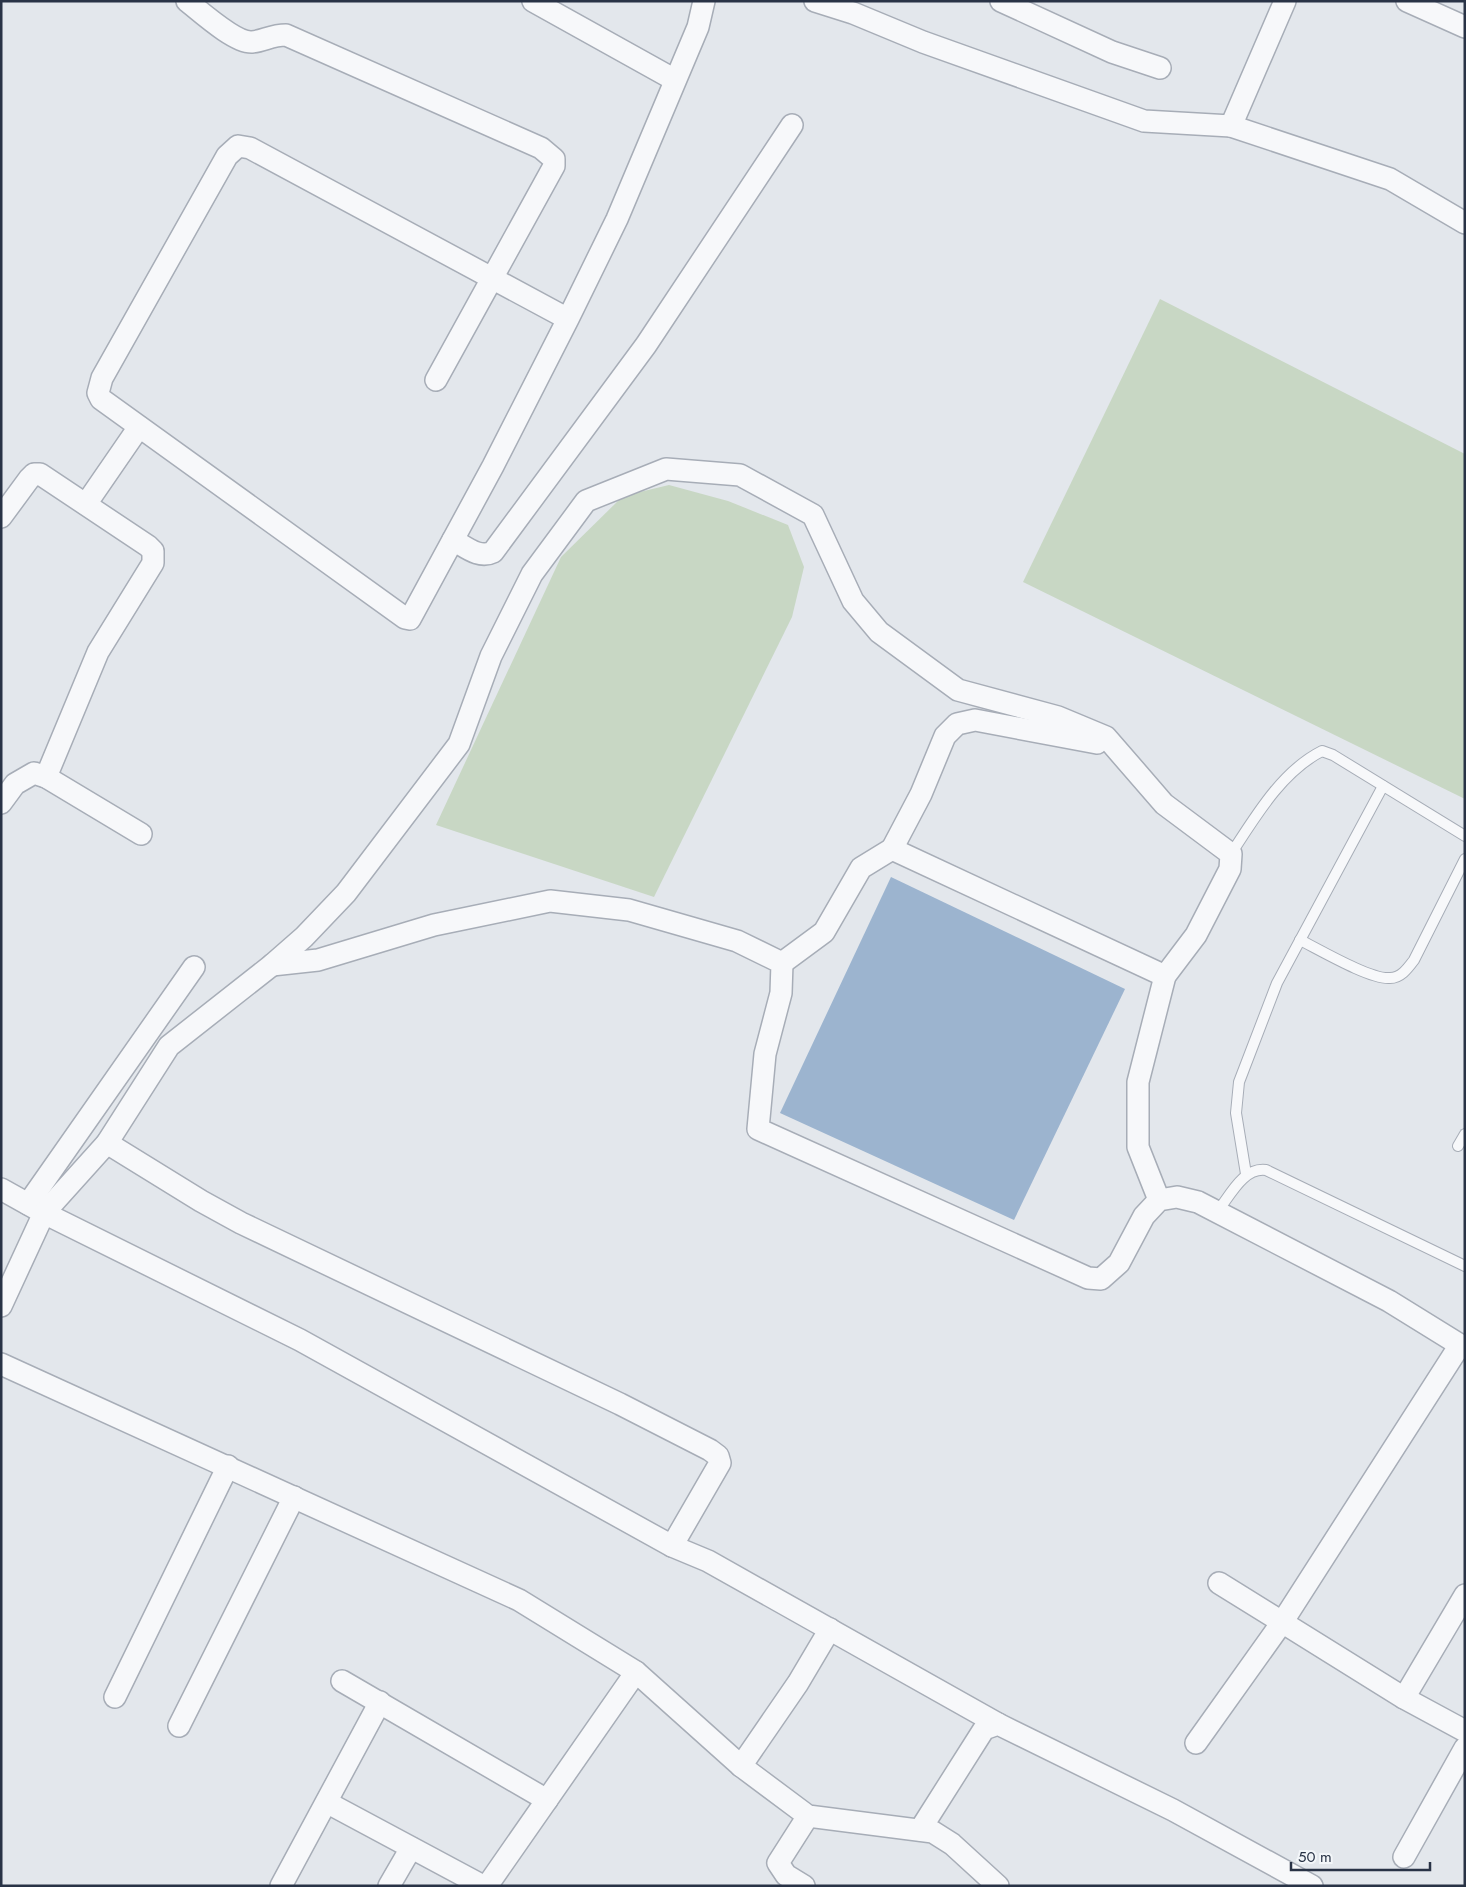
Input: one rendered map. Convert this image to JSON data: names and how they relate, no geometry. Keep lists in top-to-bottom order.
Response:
{
  "scale_bar": "50 m"
}
